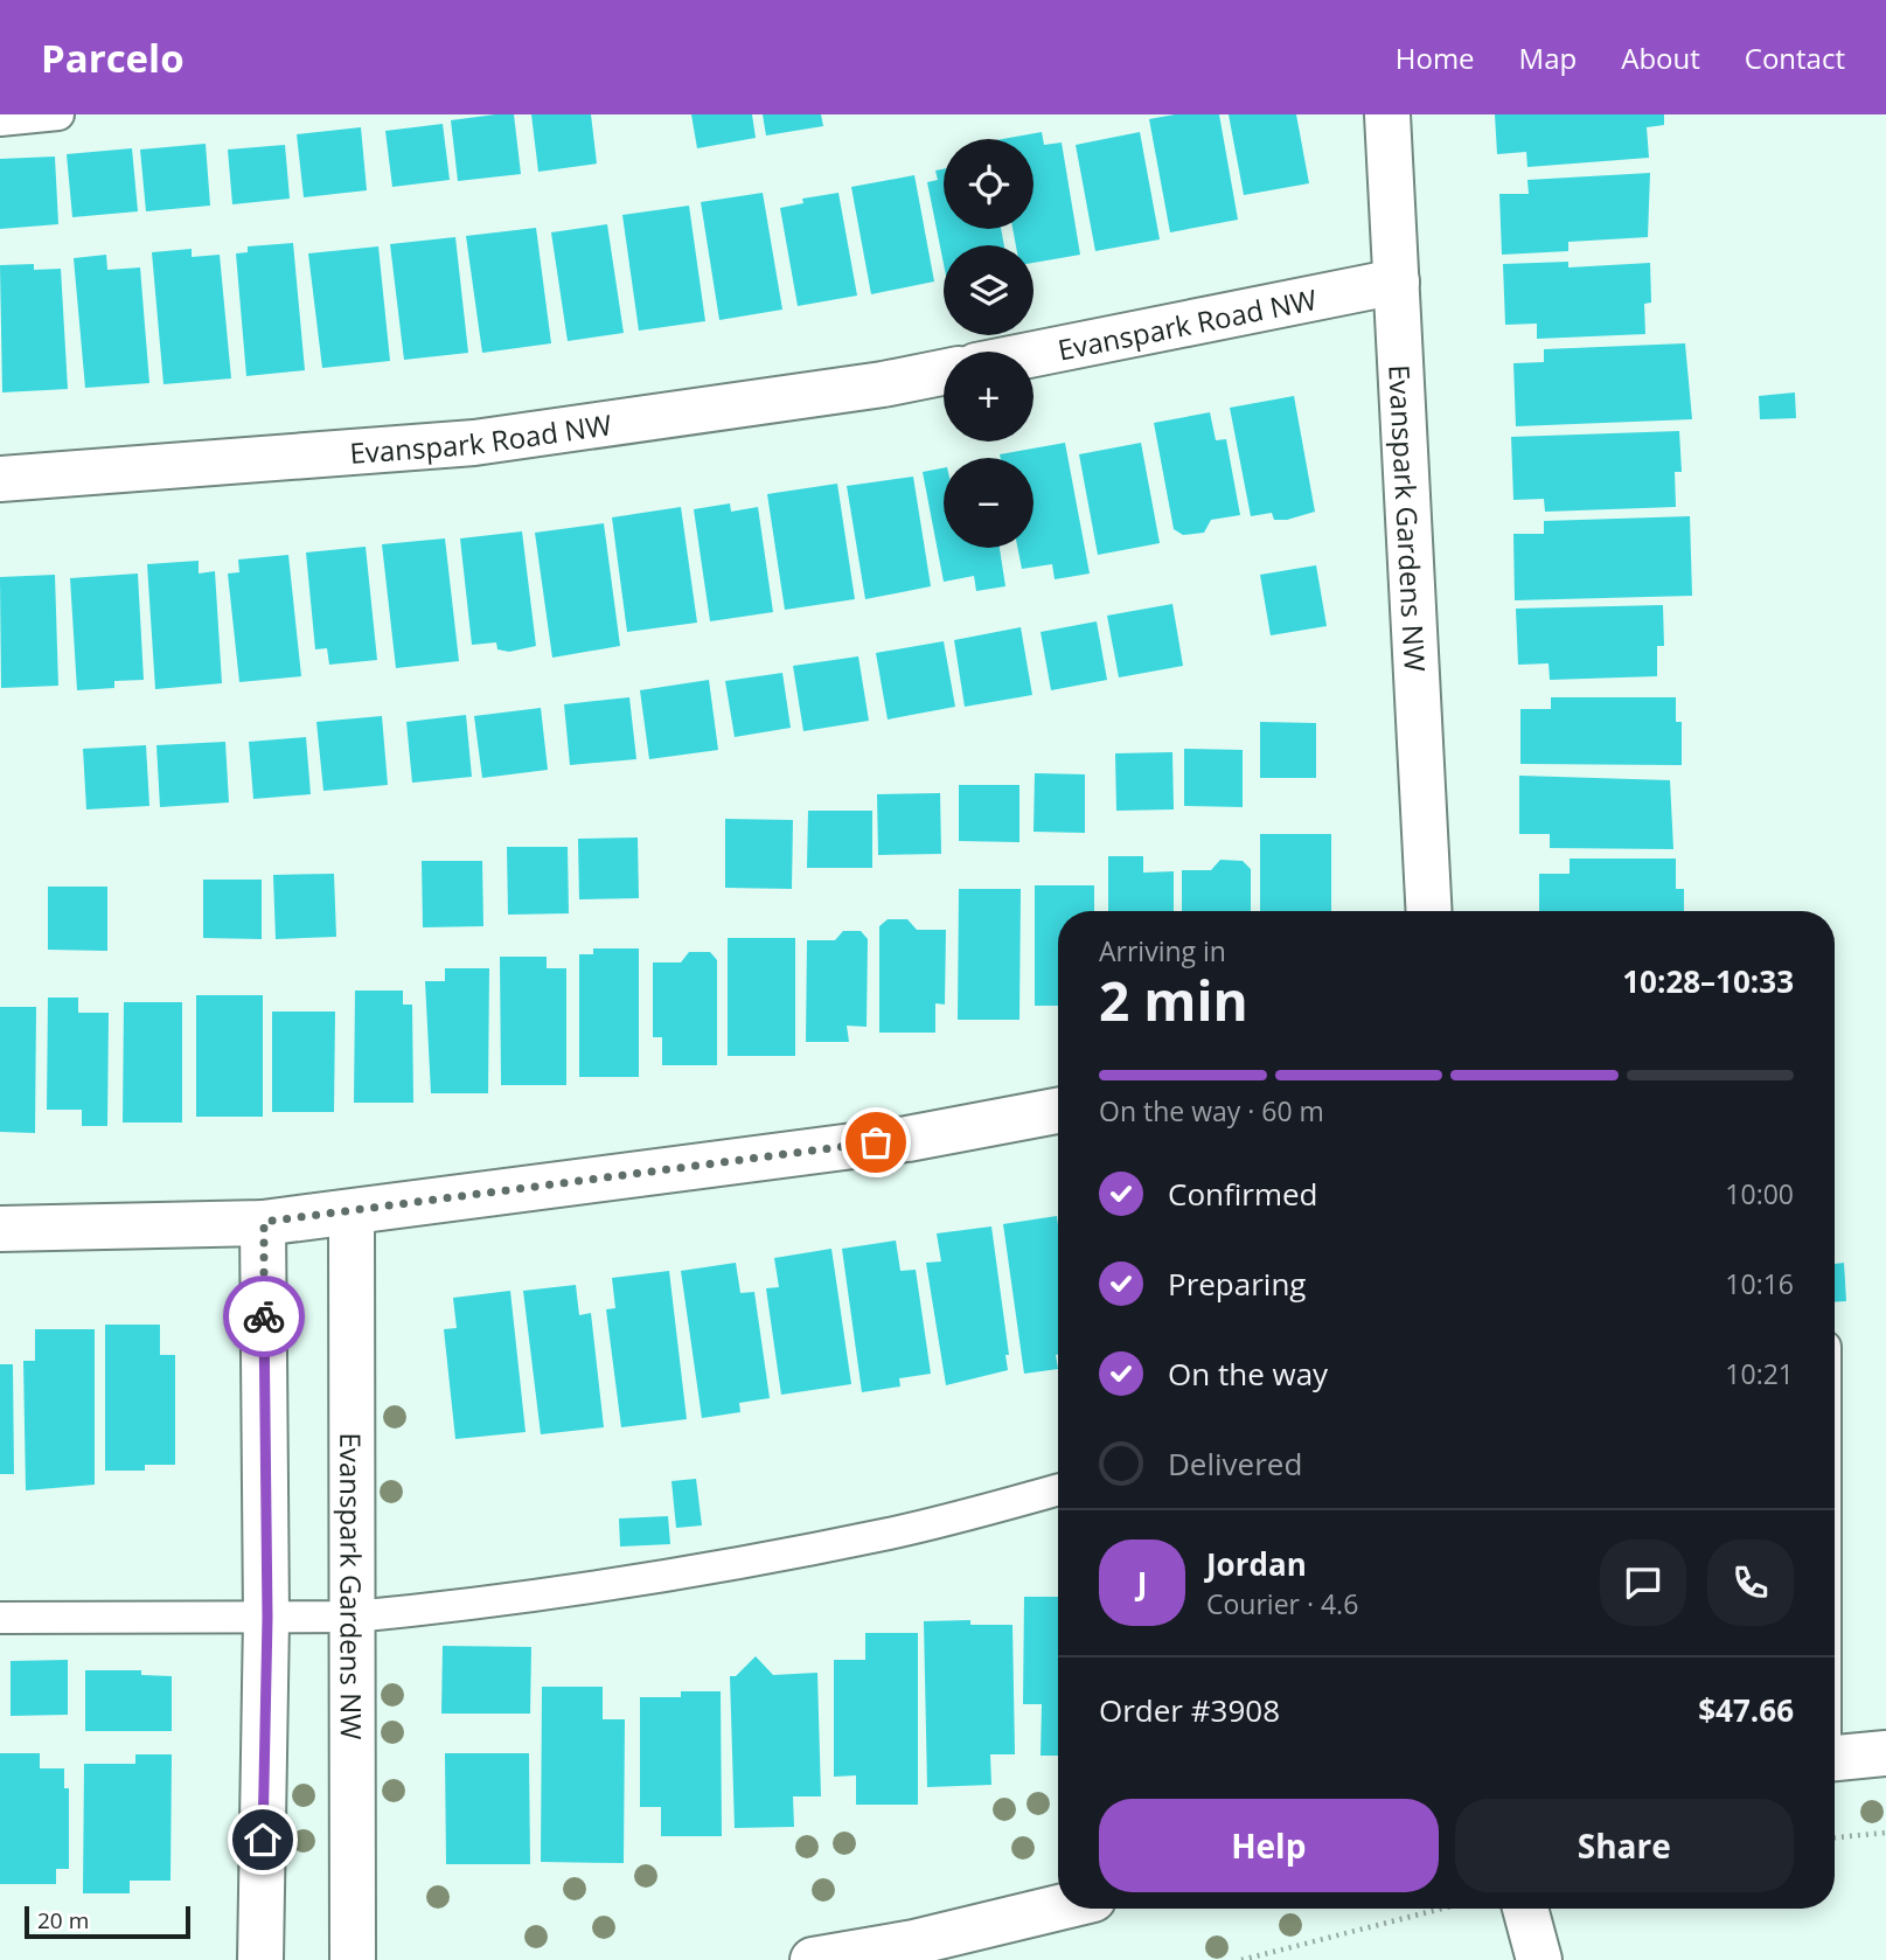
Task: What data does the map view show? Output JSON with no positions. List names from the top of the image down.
{
  "streets": {
    "street": ["Evanspark Road NW", "Evanspark Gardens NW"]
  },
  "crossings": [
    ["Evanspark Road NW", "Evanspark Gardens NW"]
  ],
  "scale_bar": "20 m",
  "page": {
    "header": "Parcelo",
    "nav": [
      "Home",
      "Map",
      "About",
      "Contact"
    ],
    "map_buttons": ["+", "−"],
    "heading": ["2 min", "Arriving in", "10:28–10:33"],
    "panel": [
      "Jordan",
      "Courier · 4.6",
      "Order #3908",
      "$47.66"
    ],
    "bar": "On the way · 60 m",
    "list": [
      ["Confirmed", "10:00"],
      ["Preparing", "10:16"],
      ["On the way", "10:21"],
      "Delivered"
    ],
    "round": "J",
    "buttons": ["Help", "Share"],
    "scale": "20 m"
  }
}
